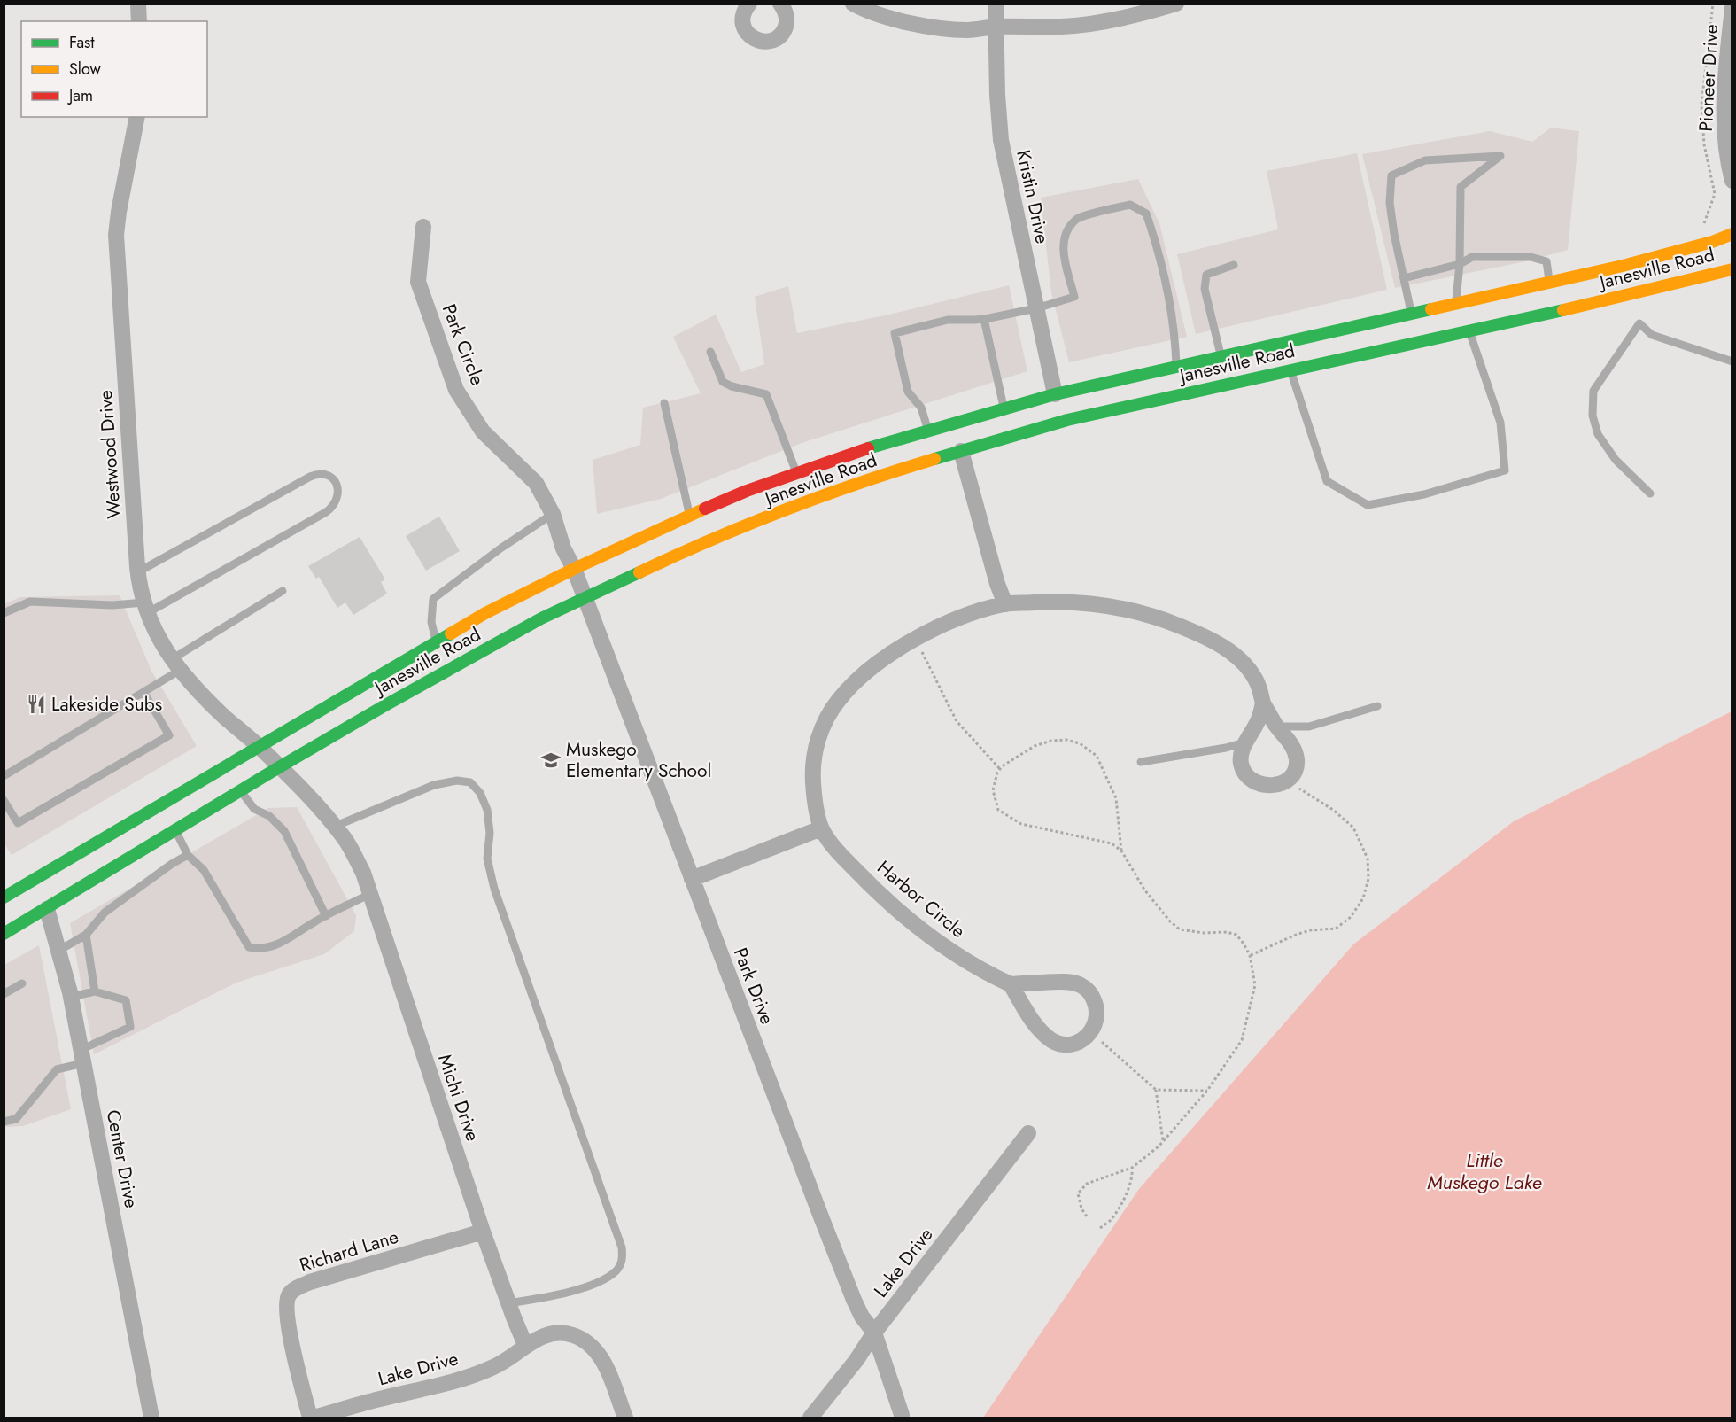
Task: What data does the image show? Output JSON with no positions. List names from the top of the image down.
{
  "streets": {
    "main road": ["Janesville Road"],
    "street": [
      "Pioneer Drive",
      "Kristin Drive",
      "Park Circle",
      "Westwood Drive",
      "Harbor Circle",
      "Park Drive",
      "Michi Drive",
      "Center Drive",
      "Richard Lane",
      "Lake Drive"
    ]
  },
  "crossings": [
    ["Kristin Drive", "Janesville Road"],
    ["Janesville Road", "Park Circle"],
    ["Janesville Road", "Westwood Drive"],
    ["Janesville Road", "Park Drive"],
    ["Janesville Road", "Michi Drive"],
    ["Janesville Road", "Center Drive"],
    ["Park Circle", "Park Drive"],
    ["Westwood Drive", "Michi Drive"],
    ["Park Drive", "Lake Drive"],
    ["Michi Drive", "Richard Lane"],
    ["Michi Drive", "Lake Drive"]
  ],
  "water": ["Little Muskego Lake"],
  "places": {
    "restaurant": ["Lakeside Subs"],
    "school or university": ["Muskego Elementary School"]
  },
  "legend": ["Fast", "Slow", "Jam"]
}
